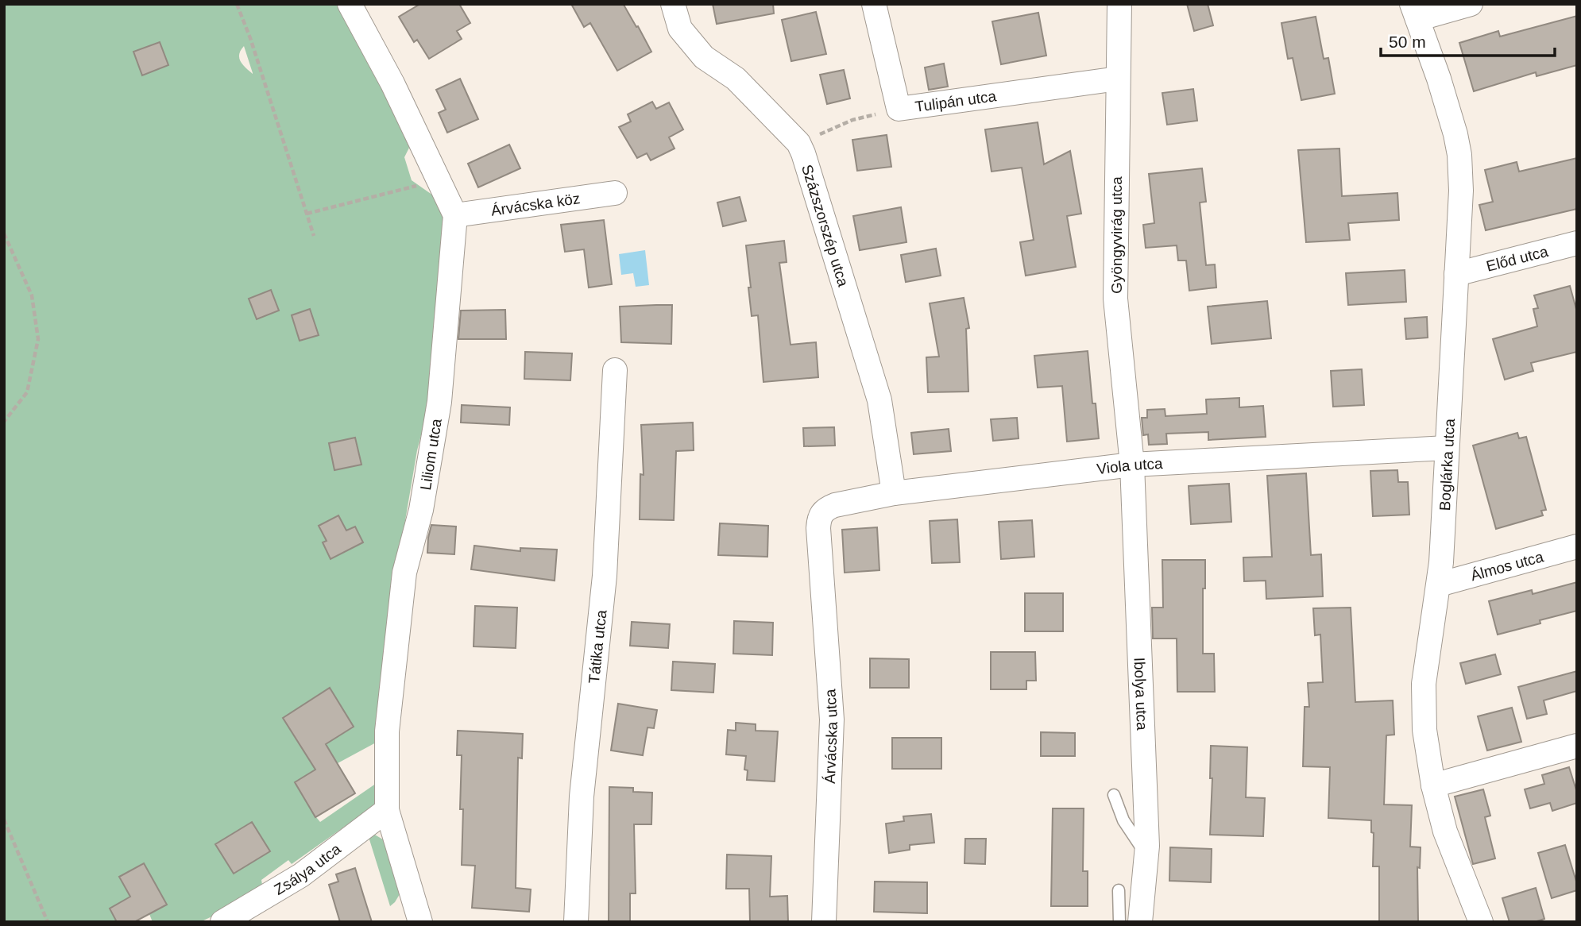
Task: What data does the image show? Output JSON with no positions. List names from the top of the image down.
{
  "streets": {
    "street": [
      "Tulipán utca",
      "Árvácska köz",
      "Százszorszép utca",
      "Gyöngyvirág utca",
      "Előd utca",
      "Liliom utca",
      "Boglárka utca",
      "Viola utca",
      "Álmos utca",
      "Tátika utca",
      "Ibolya utca",
      "Árvácska utca",
      "Zsálya utca"
    ]
  },
  "crossings": [
    ["Tulipán utca", "Százszorszép utca"],
    ["Tulipán utca", "Gyöngyvirág utca"],
    ["Árvácska köz", "Liliom utca"],
    ["Százszorszép utca", "Viola utca"],
    ["Gyöngyvirág utca", "Viola utca"],
    ["Gyöngyvirág utca", "Ibolya utca"],
    ["Előd utca", "Boglárka utca"],
    ["Liliom utca", "Zsálya utca"],
    ["Boglárka utca", "Viola utca"],
    ["Boglárka utca", "Álmos utca"],
    ["Viola utca", "Ibolya utca"],
    ["Viola utca", "Árvácska utca"]
  ],
  "scale_bar": "50 m"
}
